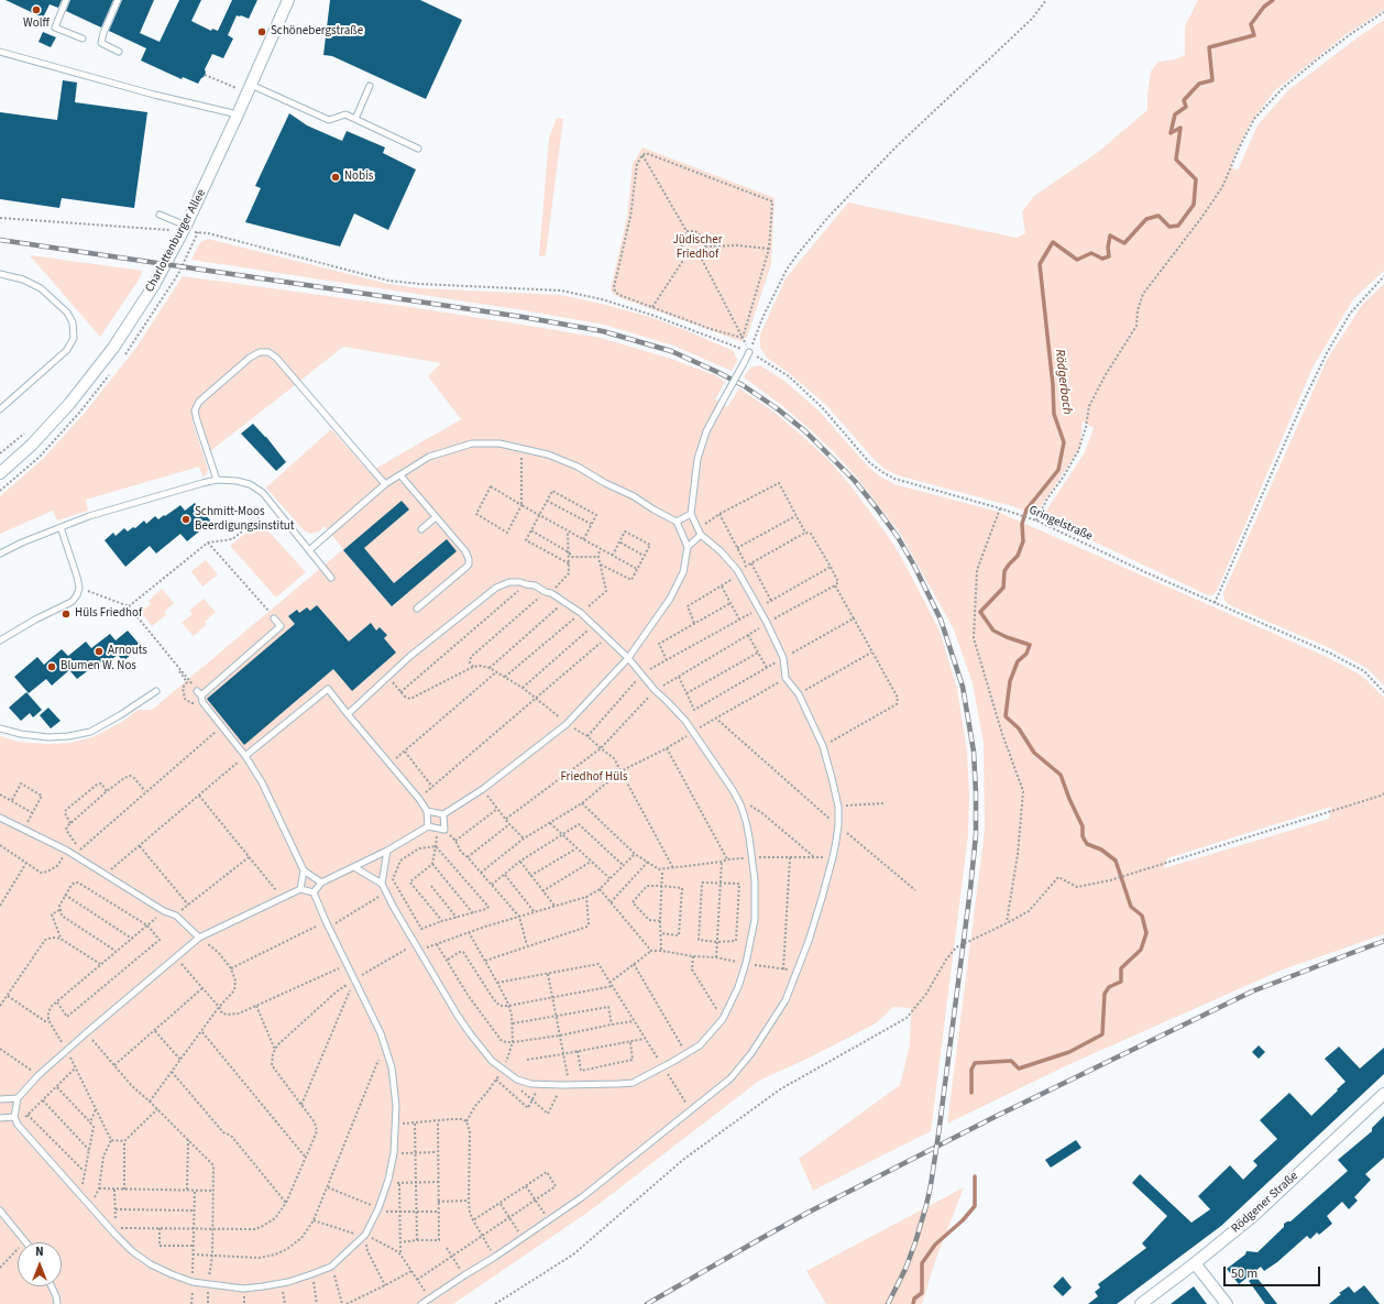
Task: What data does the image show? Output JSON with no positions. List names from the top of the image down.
{
  "streets": {
    "street": ["Charlottenburger Allee", "Rödgener Straße"],
    "path": ["Gringelstraße"]
  },
  "crossings": [
    ["Charlottenburger Allee", "Gringelstraße"]
  ],
  "water": ["Rödgerbach"],
  "parks": ["Jüdischer Friedhof", "Friedhof Hüls"],
  "places": [
    "Wolff",
    "Schönebergstraße",
    "Nobis",
    "Schmitt-Moos Beerdigungsinstitut",
    "Hüls Friedhof",
    "Arnouts",
    "Blumen W. Nos"
  ],
  "scale_bar": "50 m",
  "north": "top"
}
